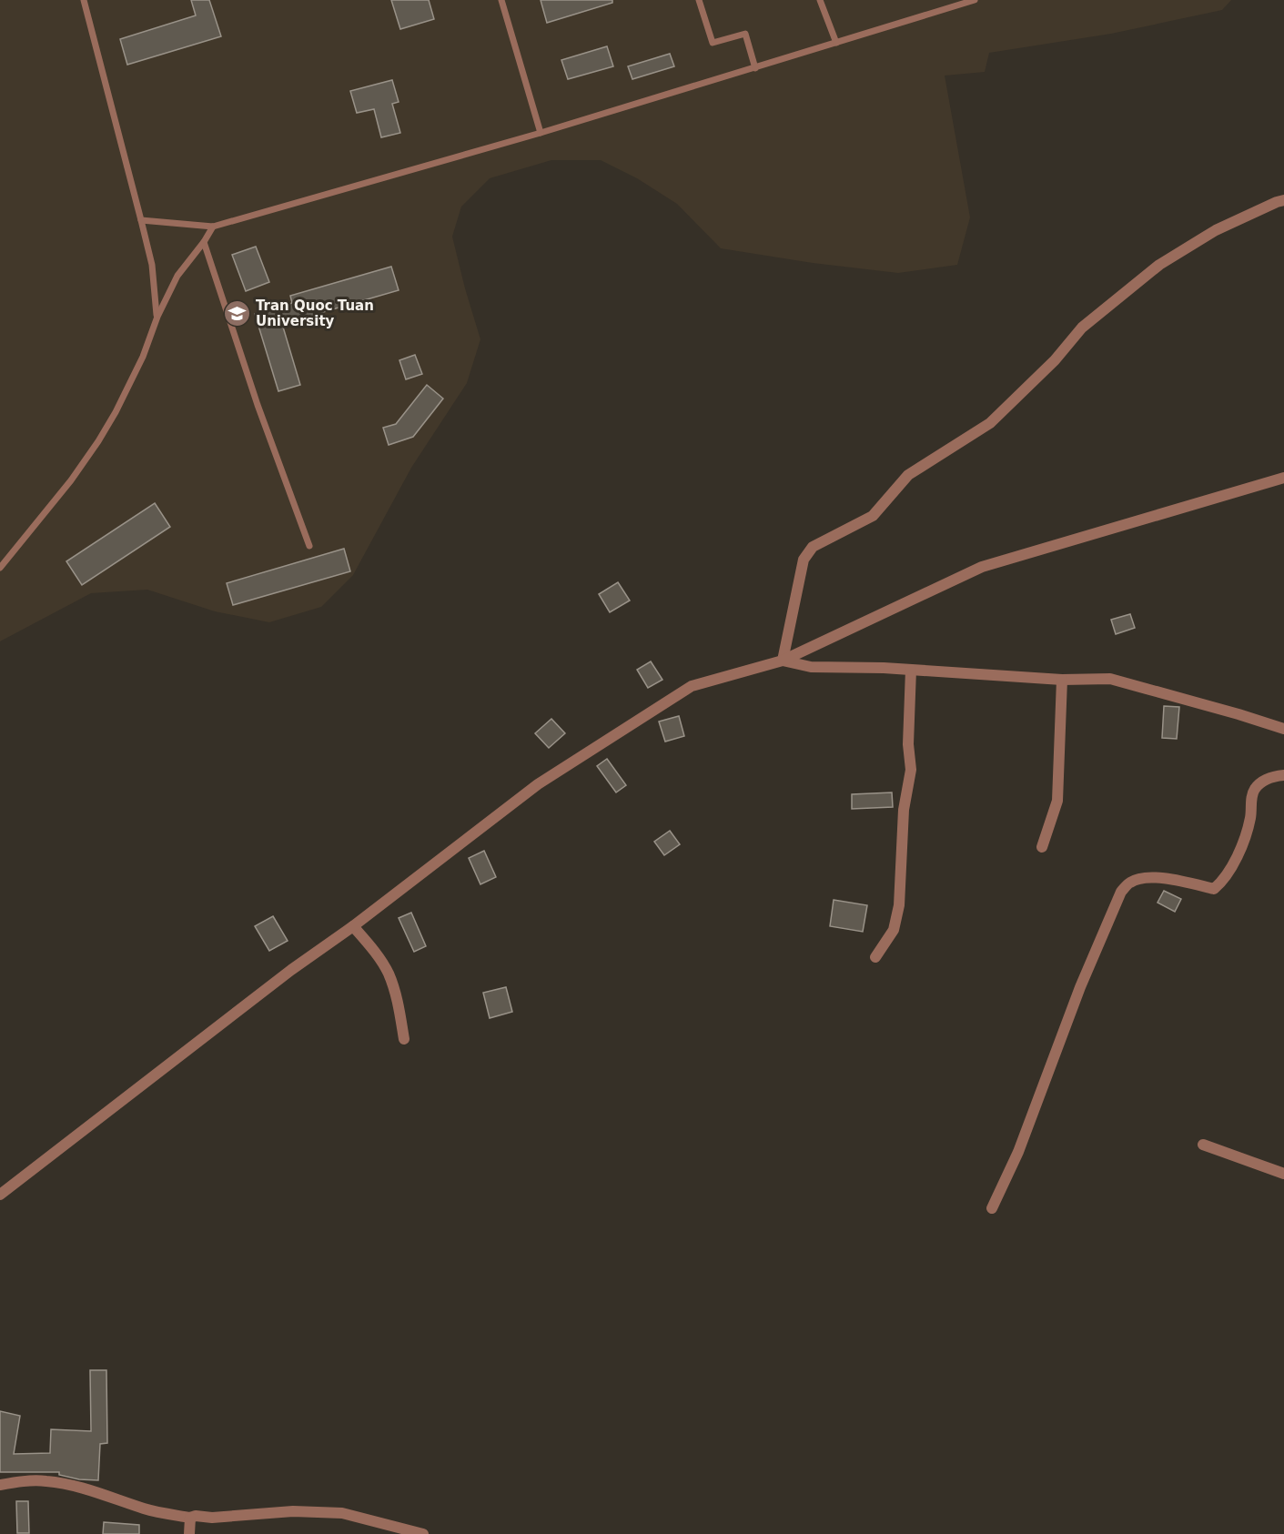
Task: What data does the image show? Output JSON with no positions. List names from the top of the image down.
{
  "places": {
    "school or university": ["Tran Quoc Tuan University"]
  }
}
